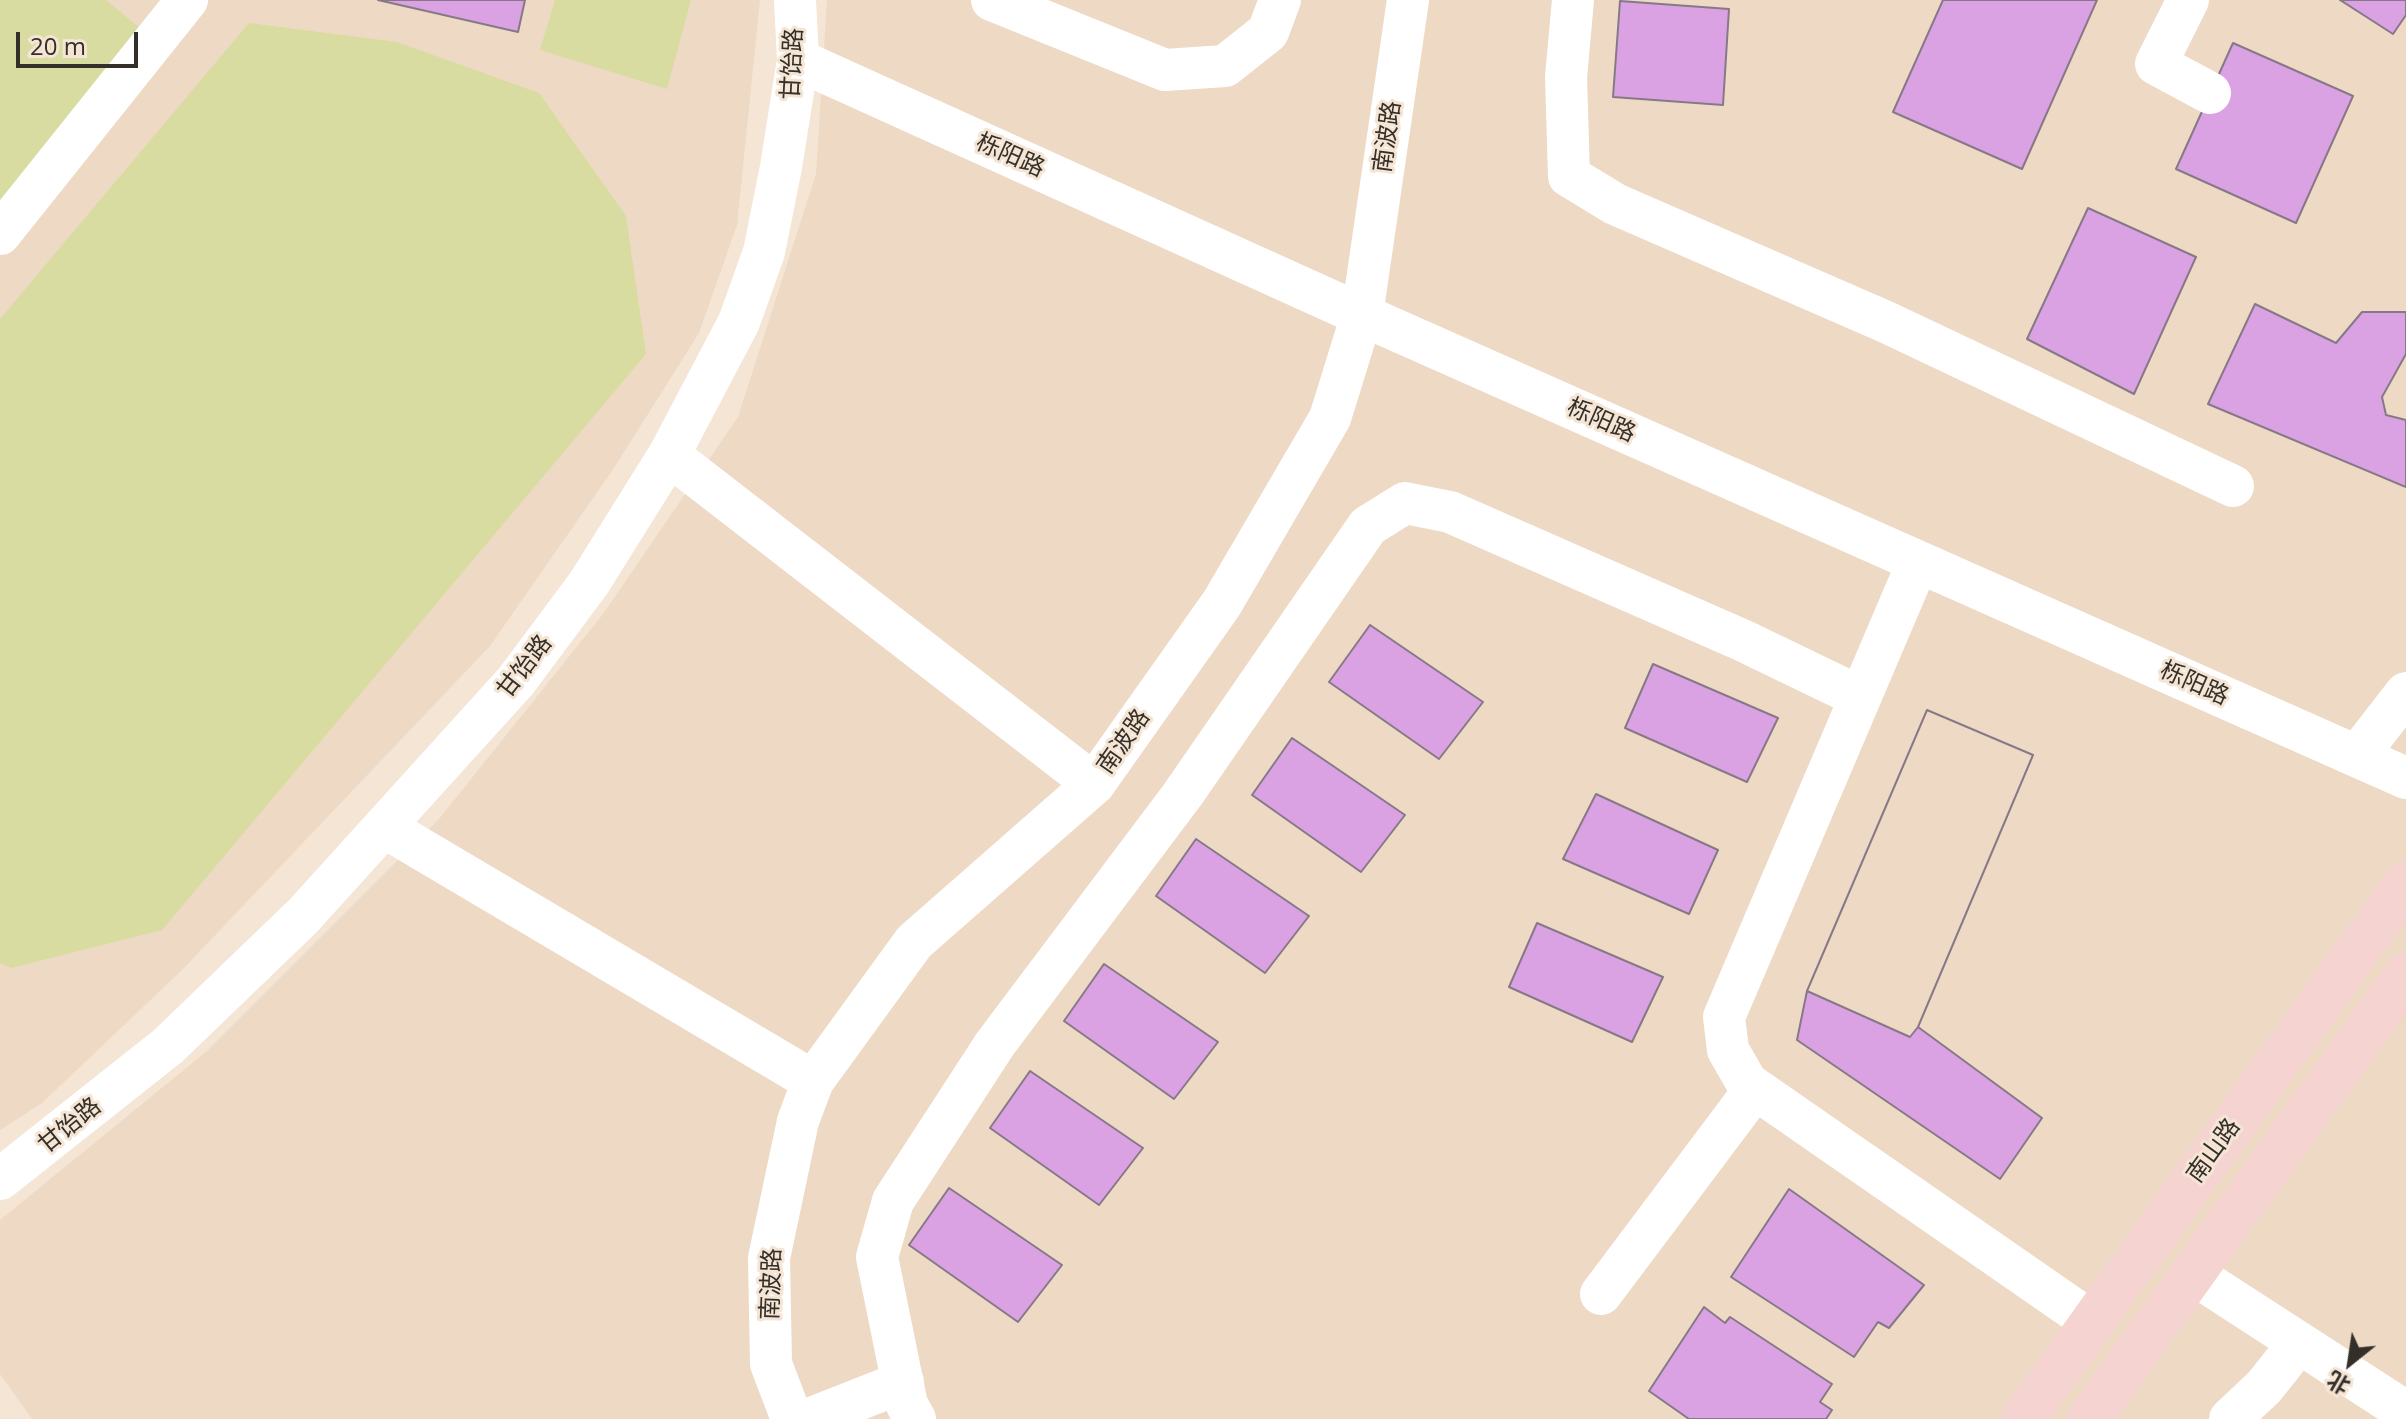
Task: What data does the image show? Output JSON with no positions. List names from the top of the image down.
{
  "streets": {
    "main road": ["南山路"],
    "street": ["甘饴路", "南波路", "栎阳路"]
  },
  "crossings": [
    ["甘饴路", "栎阳路"],
    ["南波路", "栎阳路"]
  ],
  "scale_bar": "20 m",
  "north": "bottom left"
}
